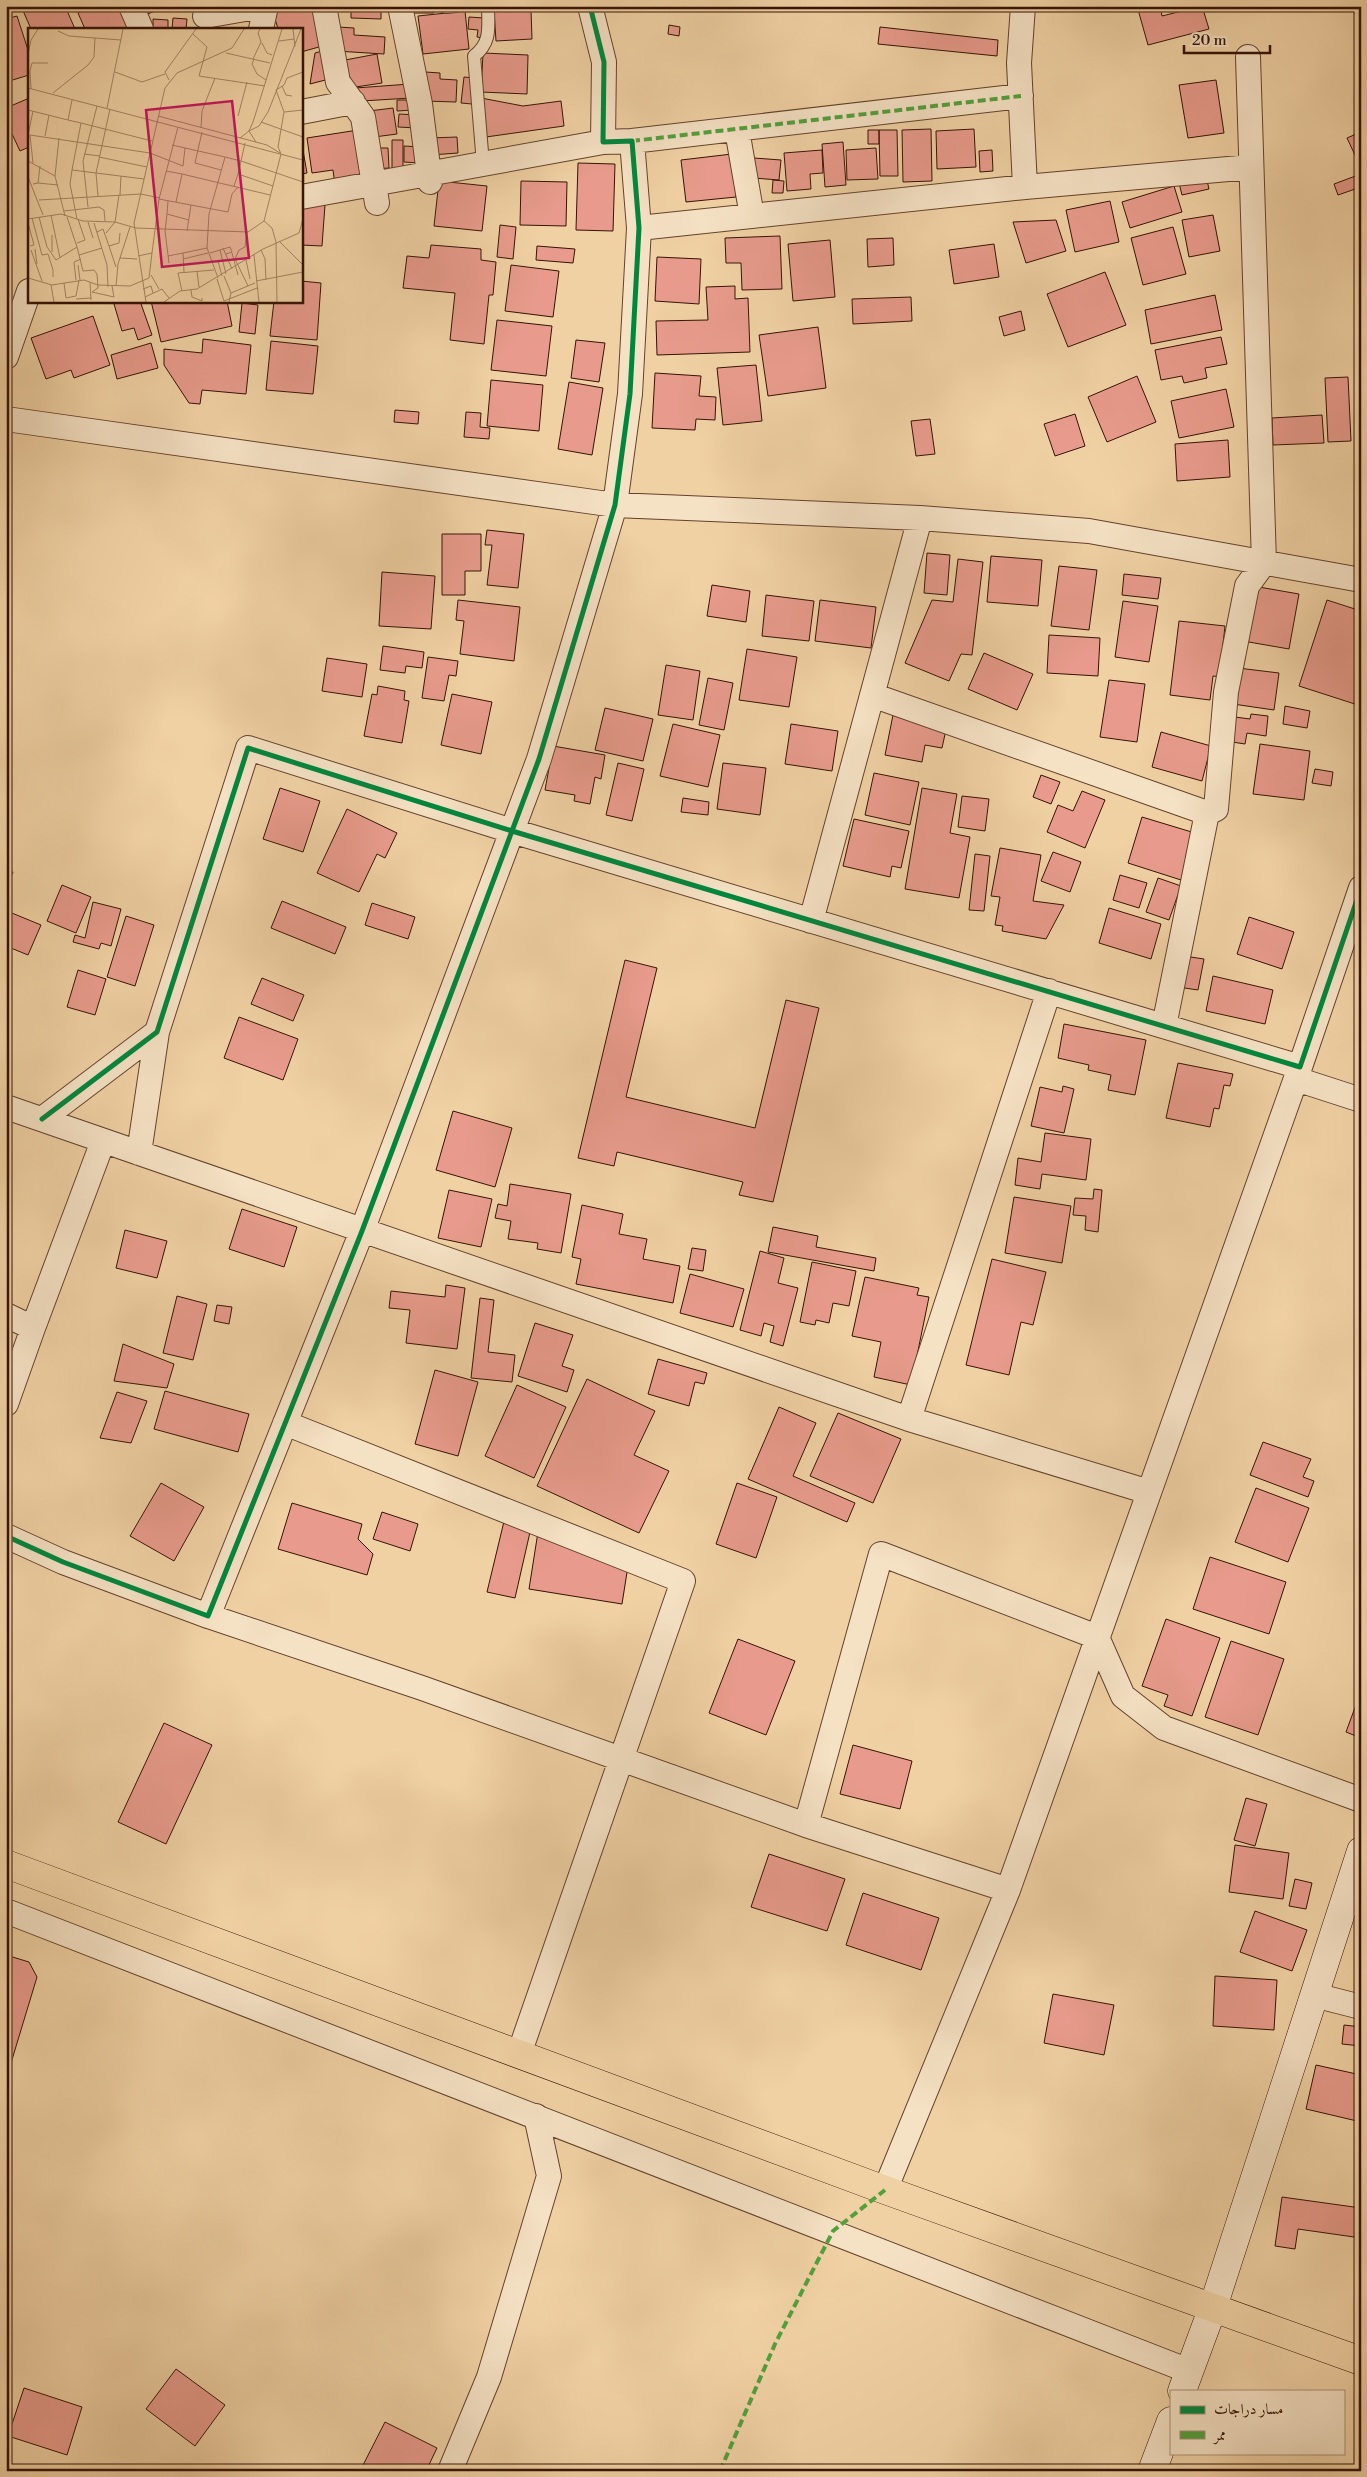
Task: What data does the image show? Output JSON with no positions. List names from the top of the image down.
{
  "legend": ["مسار دراجات", "ممر"],
  "scale_bar": "20 m"
}
